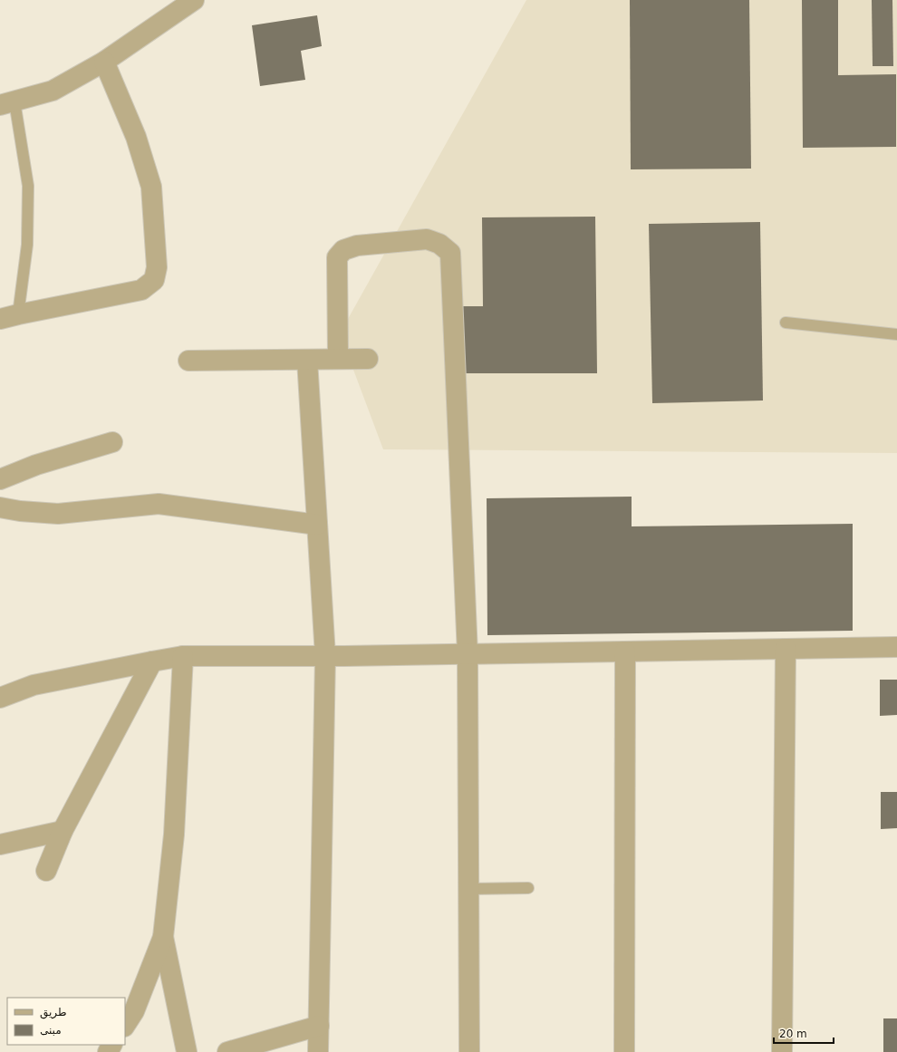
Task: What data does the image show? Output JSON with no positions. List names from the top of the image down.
{
  "legend": ["طريق", "مبنى"],
  "scale_bar": "20 m"
}
